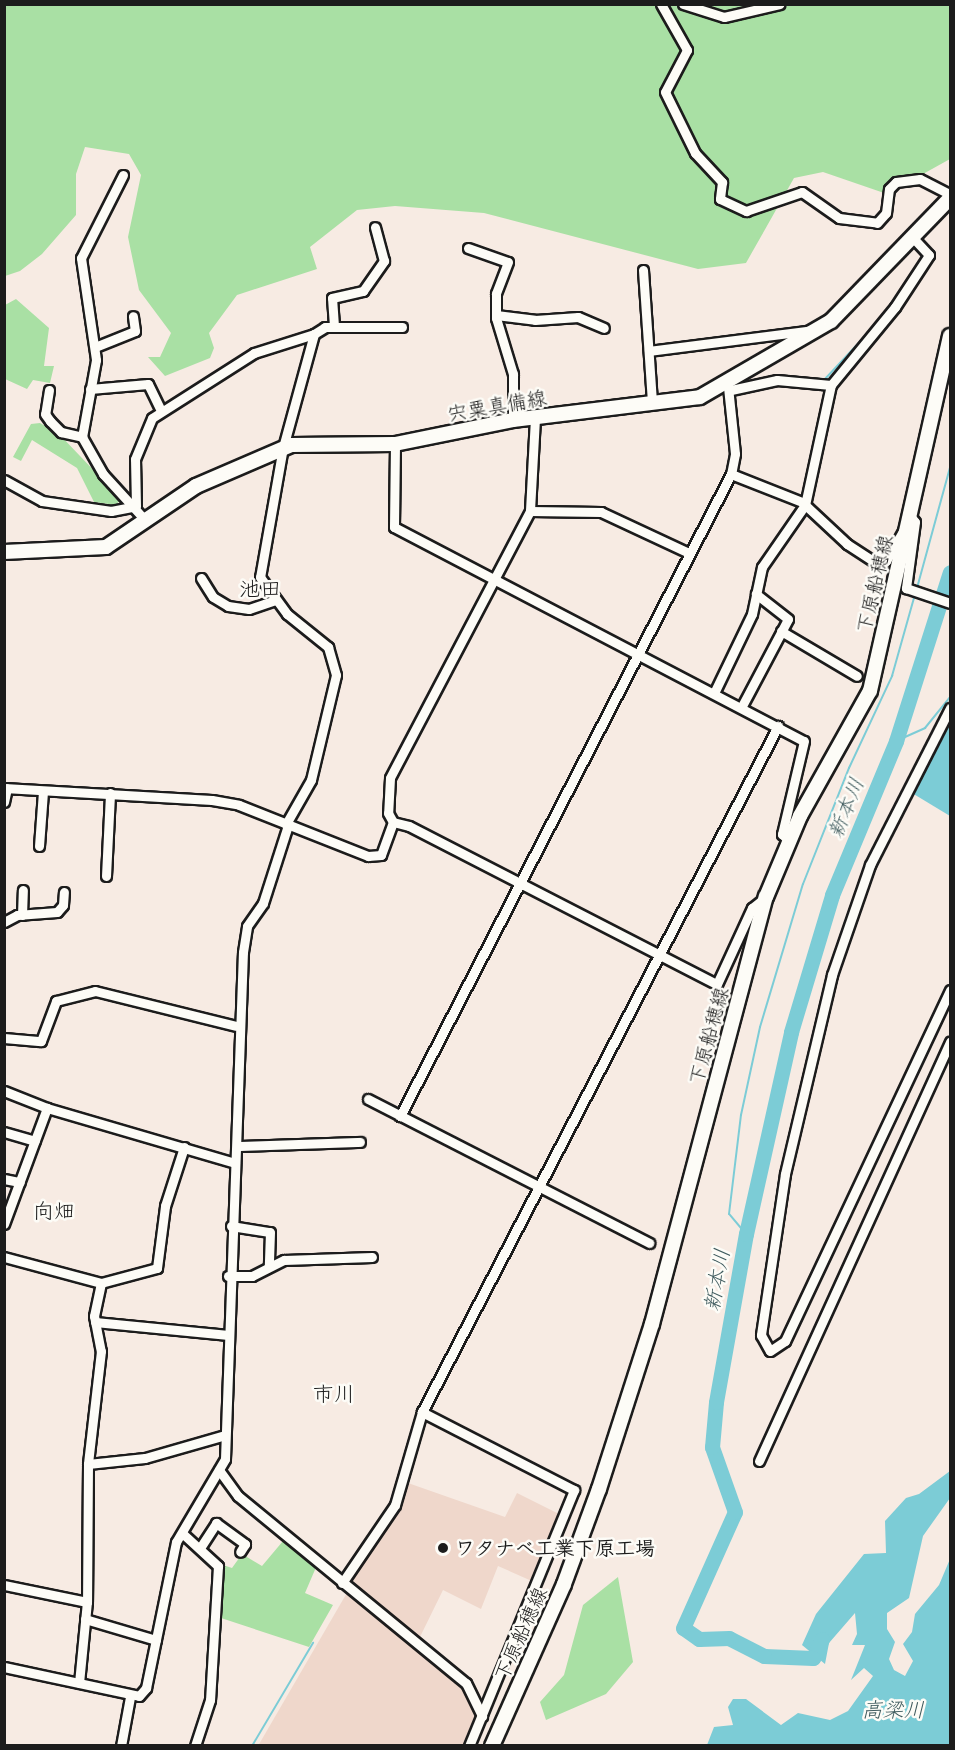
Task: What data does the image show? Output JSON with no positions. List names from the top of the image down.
{
  "streets": {
    "main road": ["宍粟真備線", "下原船穂線"]
  },
  "districts": ["池田", "向畑", "市川"],
  "water": ["新本川", "高梁川"],
  "places": ["ワタナベ工業下原工場"]
}
